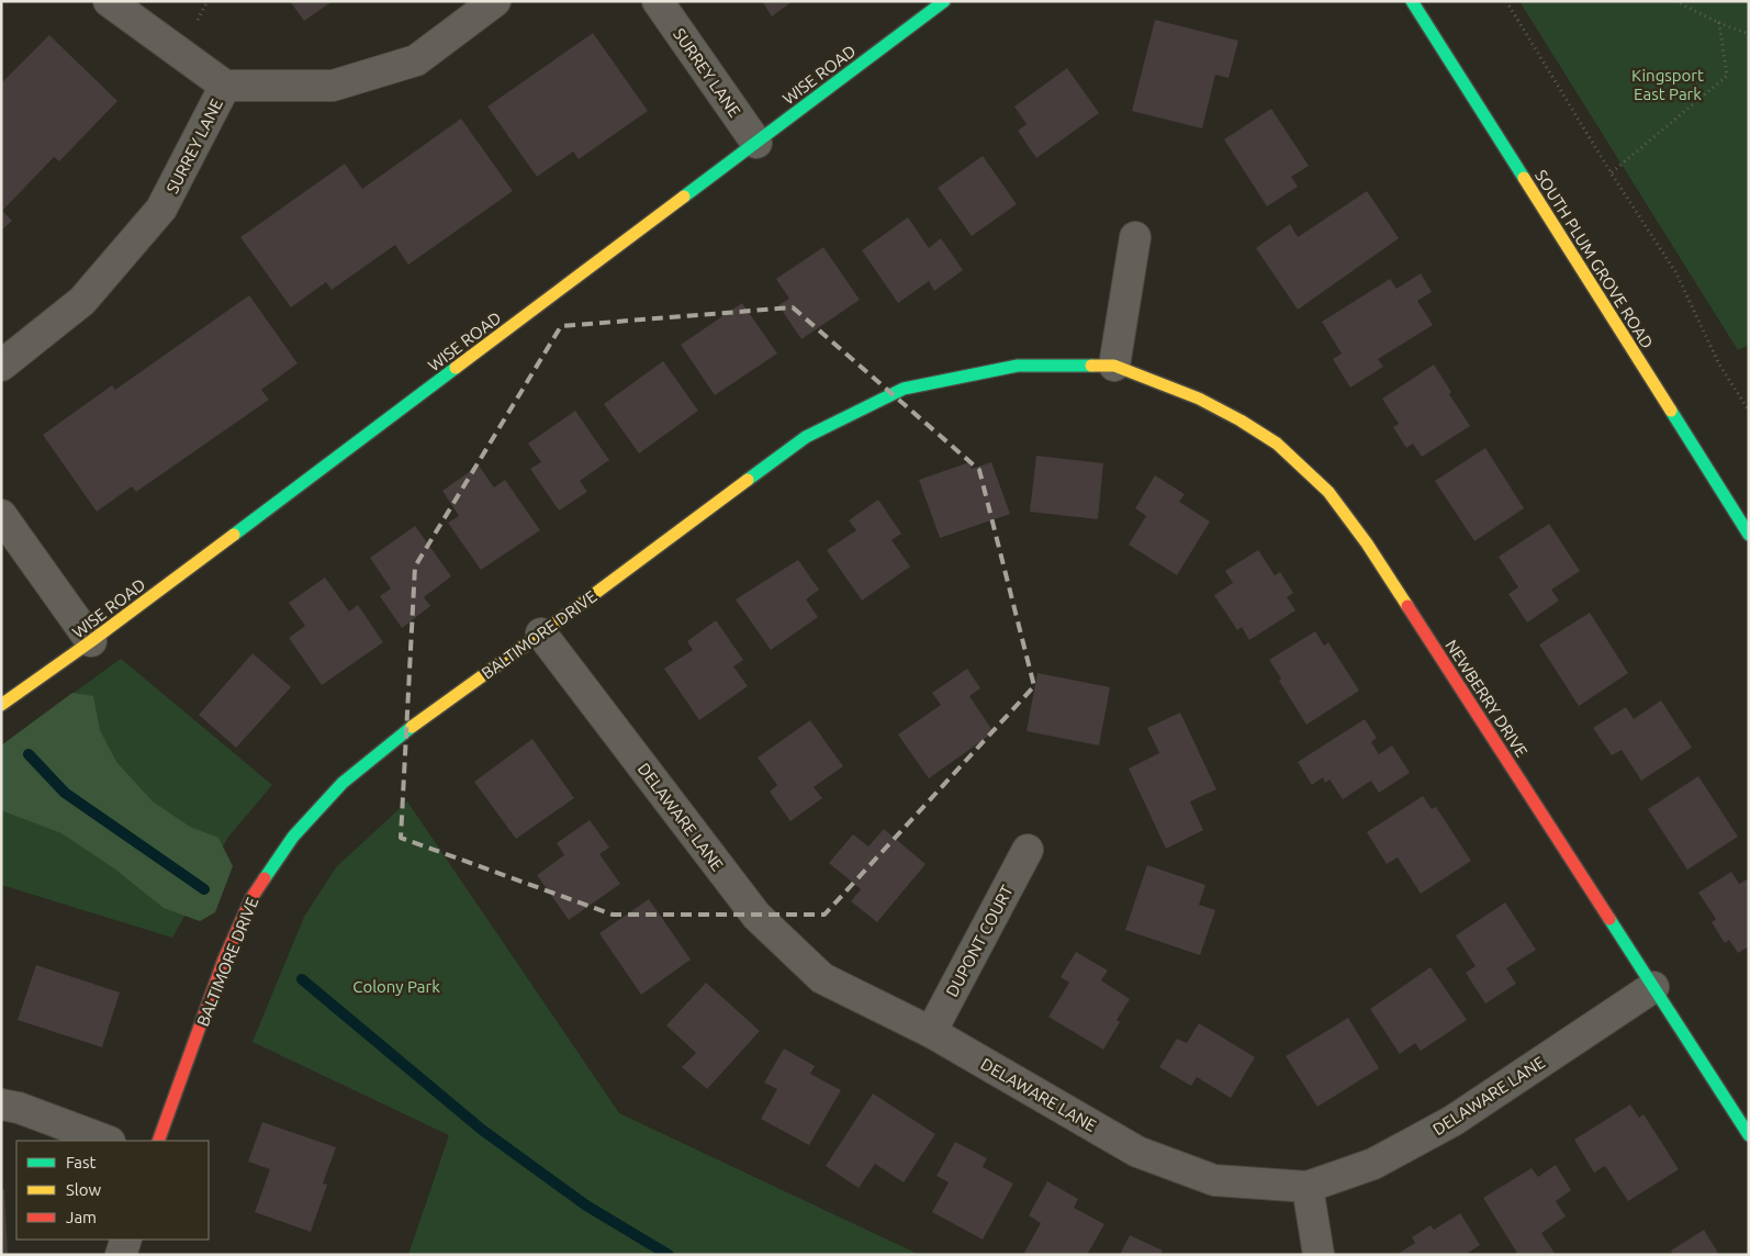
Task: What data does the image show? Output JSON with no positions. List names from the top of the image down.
{
  "streets": {
    "street": [
      "SURREY LANE",
      "WISE ROAD",
      "SOUTH PLUM GROVE ROAD",
      "BALTIMORE DRIVE",
      "NEWBERRY DRIVE",
      "DELAWARE LANE",
      "DUPONT COURT"
    ]
  },
  "crossings": [
    ["SURREY LANE", "WISE ROAD"],
    ["BALTIMORE DRIVE", "NEWBERRY DRIVE"],
    ["BALTIMORE DRIVE", "DELAWARE LANE"],
    ["NEWBERRY DRIVE", "DELAWARE LANE"],
    ["DELAWARE LANE", "DUPONT COURT"]
  ],
  "parks": ["Kingsport East Park", "Colony Park"],
  "legend": ["Fast", "Slow", "Jam"]
}
